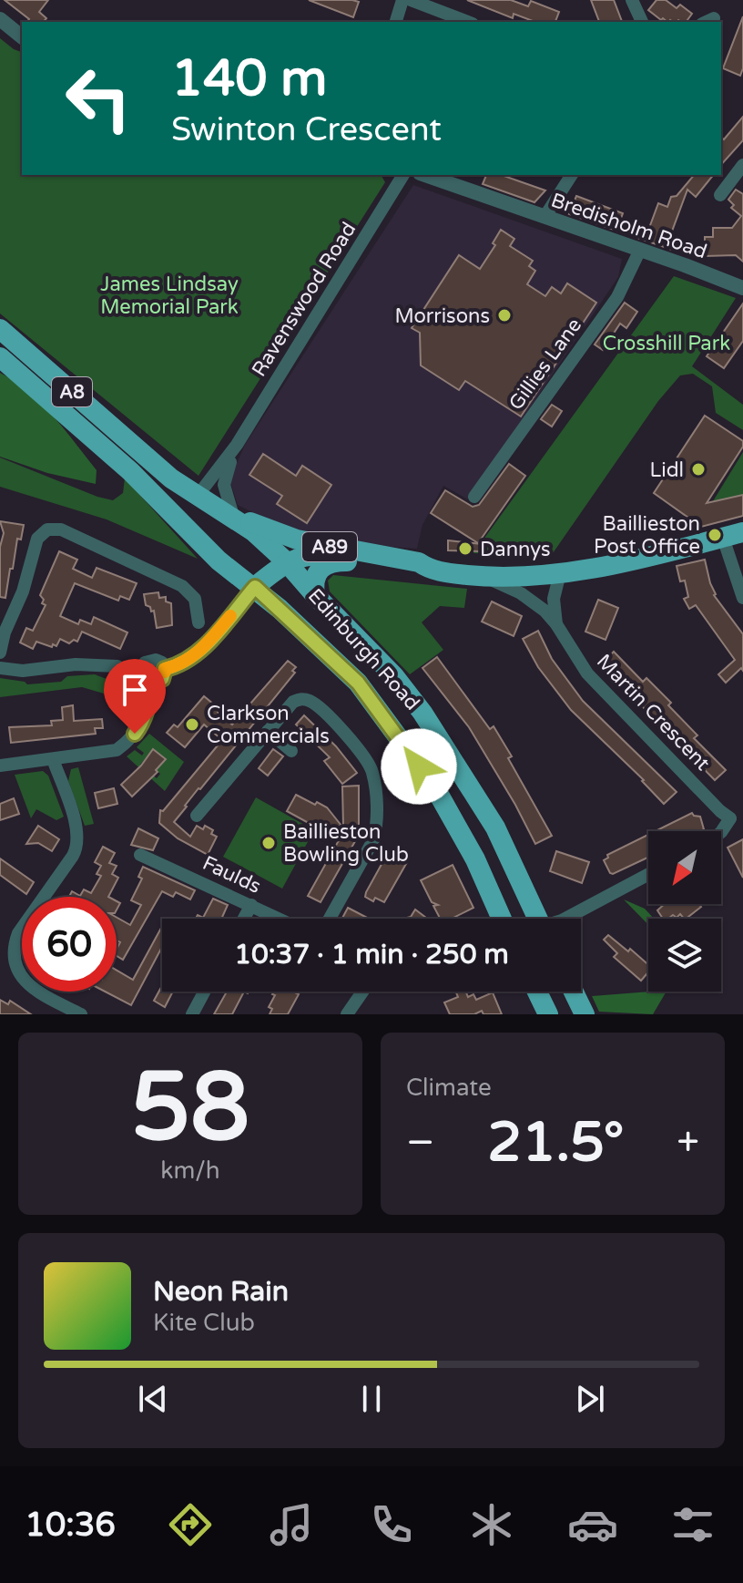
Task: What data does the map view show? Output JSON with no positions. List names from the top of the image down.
{
  "streets": {
    "main road": ["A8", "A89", "Edinburgh Road"],
    "street": [
      "Bredisholm Road",
      "Ravenswood Road",
      "Gillies Lane",
      "Martin Crescent",
      "Faulds"
    ]
  },
  "crossings": [
    ["Bredisholm Road", "Gillies Lane"],
    ["Ravenswood Road", "A8"],
    ["Ravenswood Road", "A89"],
    ["A8", "A89"],
    ["A8", "Edinburgh Road"],
    ["A89", "Edinburgh Road"],
    ["A89", "Martin Crescent"]
  ],
  "parks": ["James Lindsay Memorial Park", "Crosshill Park"],
  "places": [
    "Morrisons",
    "Lidl",
    "Baillieston Post Office",
    "Dannys",
    "Clarkson Commercials",
    "Baillieston Bowling Club"
  ],
  "north": "bottom left",
  "page": {
    "turn": ["140 m", "Swinton Crescent"],
    "limit": "60",
    "trip": "10:37 · 1 min · 250 m",
    "tile": [
      ["58", "km/h"],
      "Climate"
    ],
    "heat": ["−", "21.5°", "+"],
    "song": ["Neon Rain", "Kite Club"],
    "tabs": "10:36"
  }
}
